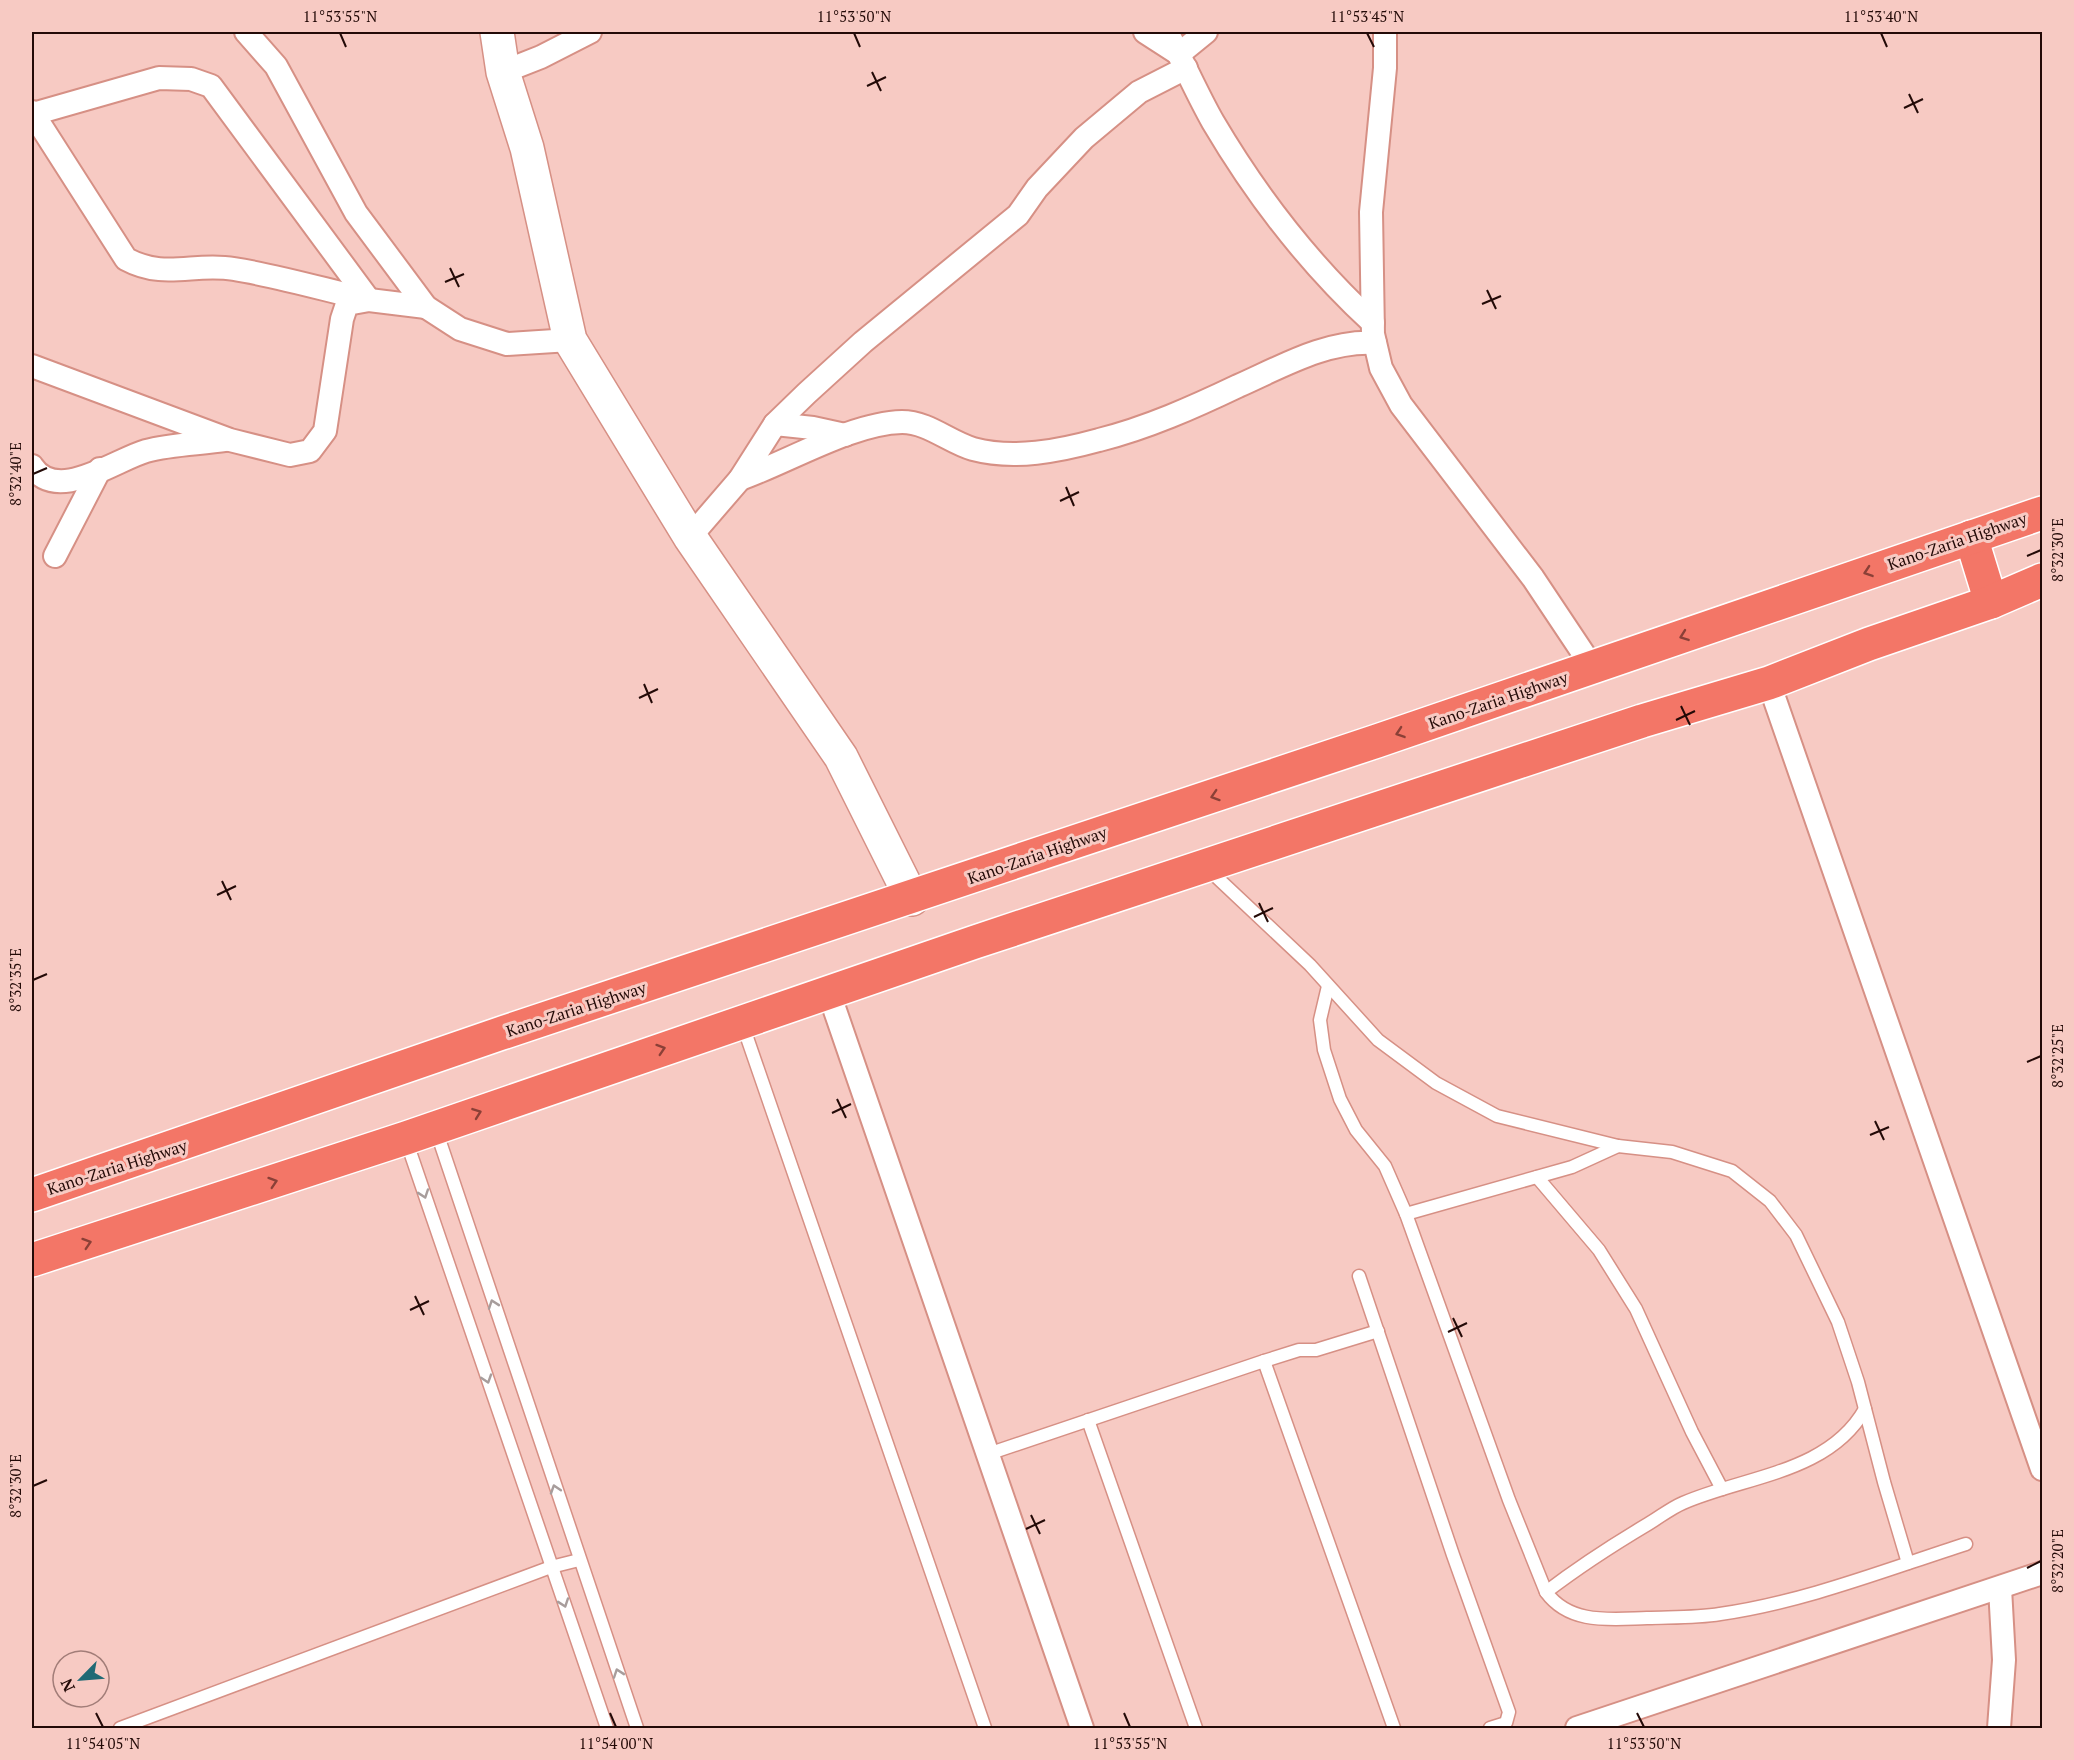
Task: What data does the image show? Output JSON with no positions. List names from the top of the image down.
{
  "streets": {
    "highway": ["Kano-Zaria Highway"]
  },
  "north": "bottom left",
  "coordinates": [
    "11°53'55\"N",
    "11°53'50\"N",
    "11°53'45\"N",
    "11°53'40\"N",
    "8°32'40\"E",
    "8°32'30\"E",
    "8°32'35\"E",
    "8°32'25\"E",
    "8°32'20\"E",
    "11°54'05\"N",
    "11°54'00\"N"
  ]
}
